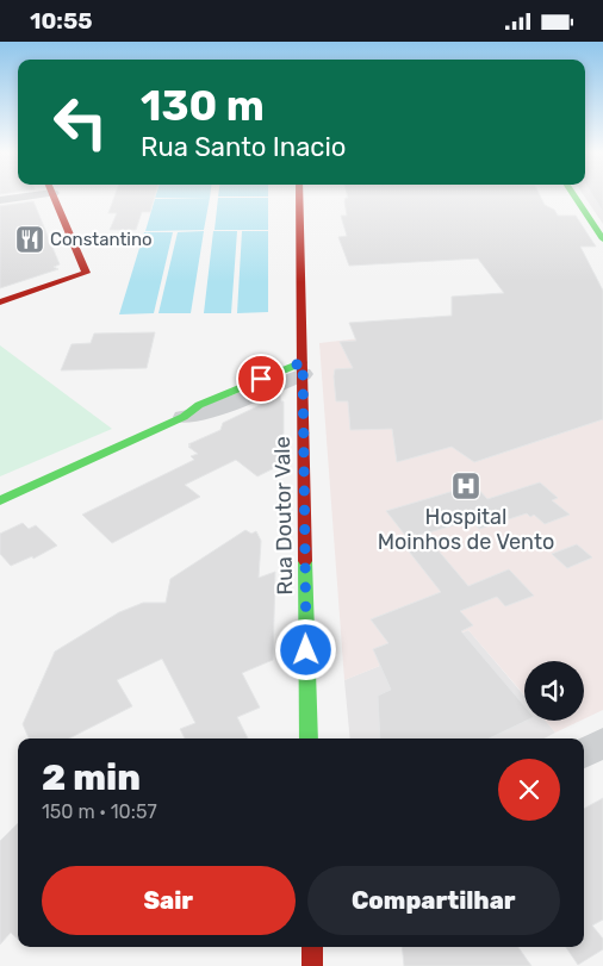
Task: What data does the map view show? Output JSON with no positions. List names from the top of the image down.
{
  "streets": {
    "street": ["Rua Doutor Vale"]
  },
  "places": {
    "restaurant": ["Constantino"],
    "hospital": ["Hospital Moinhos de Vento"]
  },
  "page": {
    "status": "10:55",
    "turn": ["130 m", "Rua Santo Inacio"],
    "heading": ["2 min", "150 m · 10:57"],
    "buttons": ["Sair", "Compartilhar"]
  }
}
